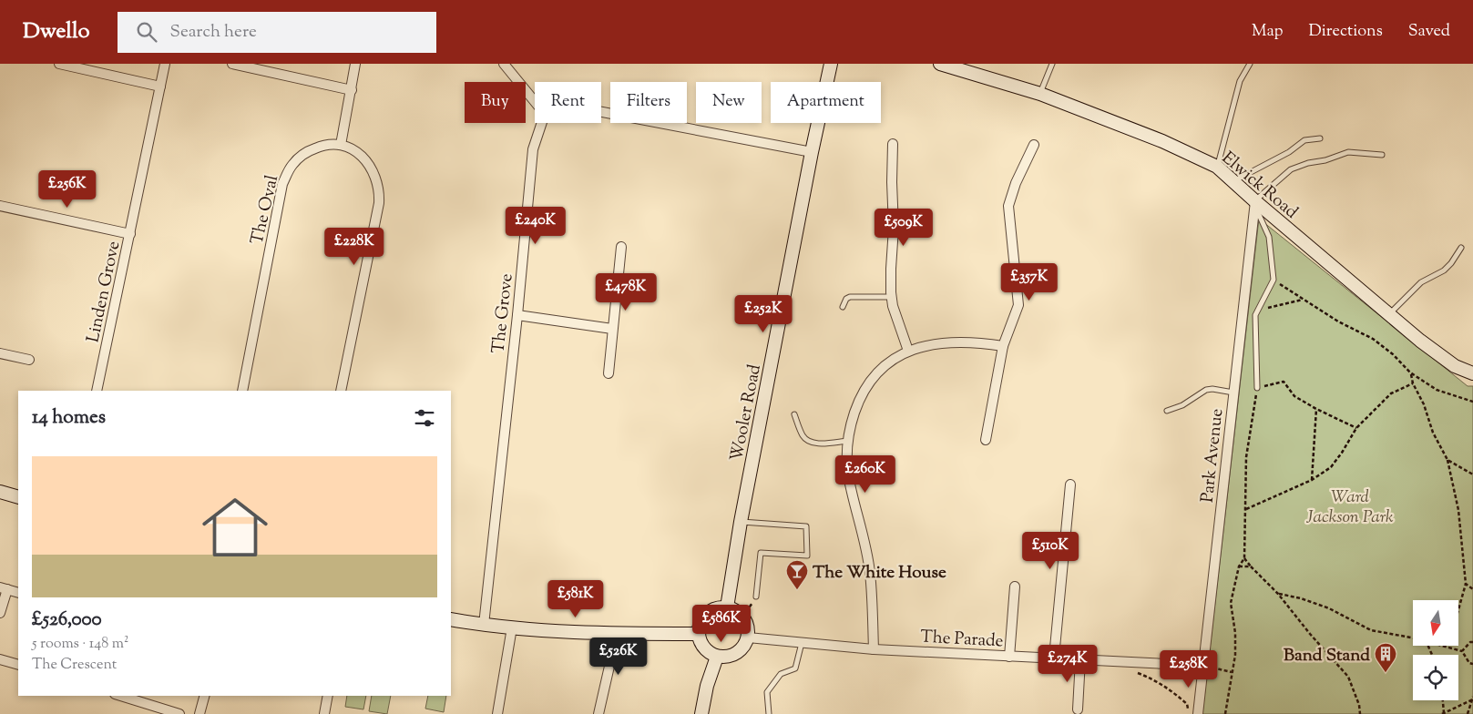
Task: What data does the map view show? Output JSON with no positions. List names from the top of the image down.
{
  "streets": {
    "street": [
      "Elwick Road",
      "The Oval",
      "Linden Grove",
      "The Grove",
      "Wooler Road",
      "Park Avenue",
      "The Parade"
    ]
  },
  "crossings": [
    ["Elwick Road", "Park Avenue"],
    ["Wooler Road", "The Parade"],
    ["Park Avenue", "The Parade"]
  ],
  "parks": ["Ward Jackson Park"],
  "places": {
    "bar": ["The White House"],
    "building": ["Band Stand"]
  },
  "north": "bottom",
  "page": {
    "header": "Dwello",
    "search": "Search here",
    "nav": ["Map", "Directions", "Saved"],
    "chip": [
      "Buy",
      "Rent",
      "Filters",
      "New",
      "Apartment"
    ],
    "price": [
      "£256K",
      "£240K",
      "£509K",
      "£228K",
      "£357K",
      "£478K",
      "£252K",
      "£260K",
      "£510K",
      "£581K",
      "£586K",
      "£526K",
      "£274K",
      "£258K"
    ],
    "heading": "14 homes",
    "list": [
      {
        "name": "£526,000",
        "note": "5 rooms · 148 m² · The Crescent"
      }
    ]
  }
}
